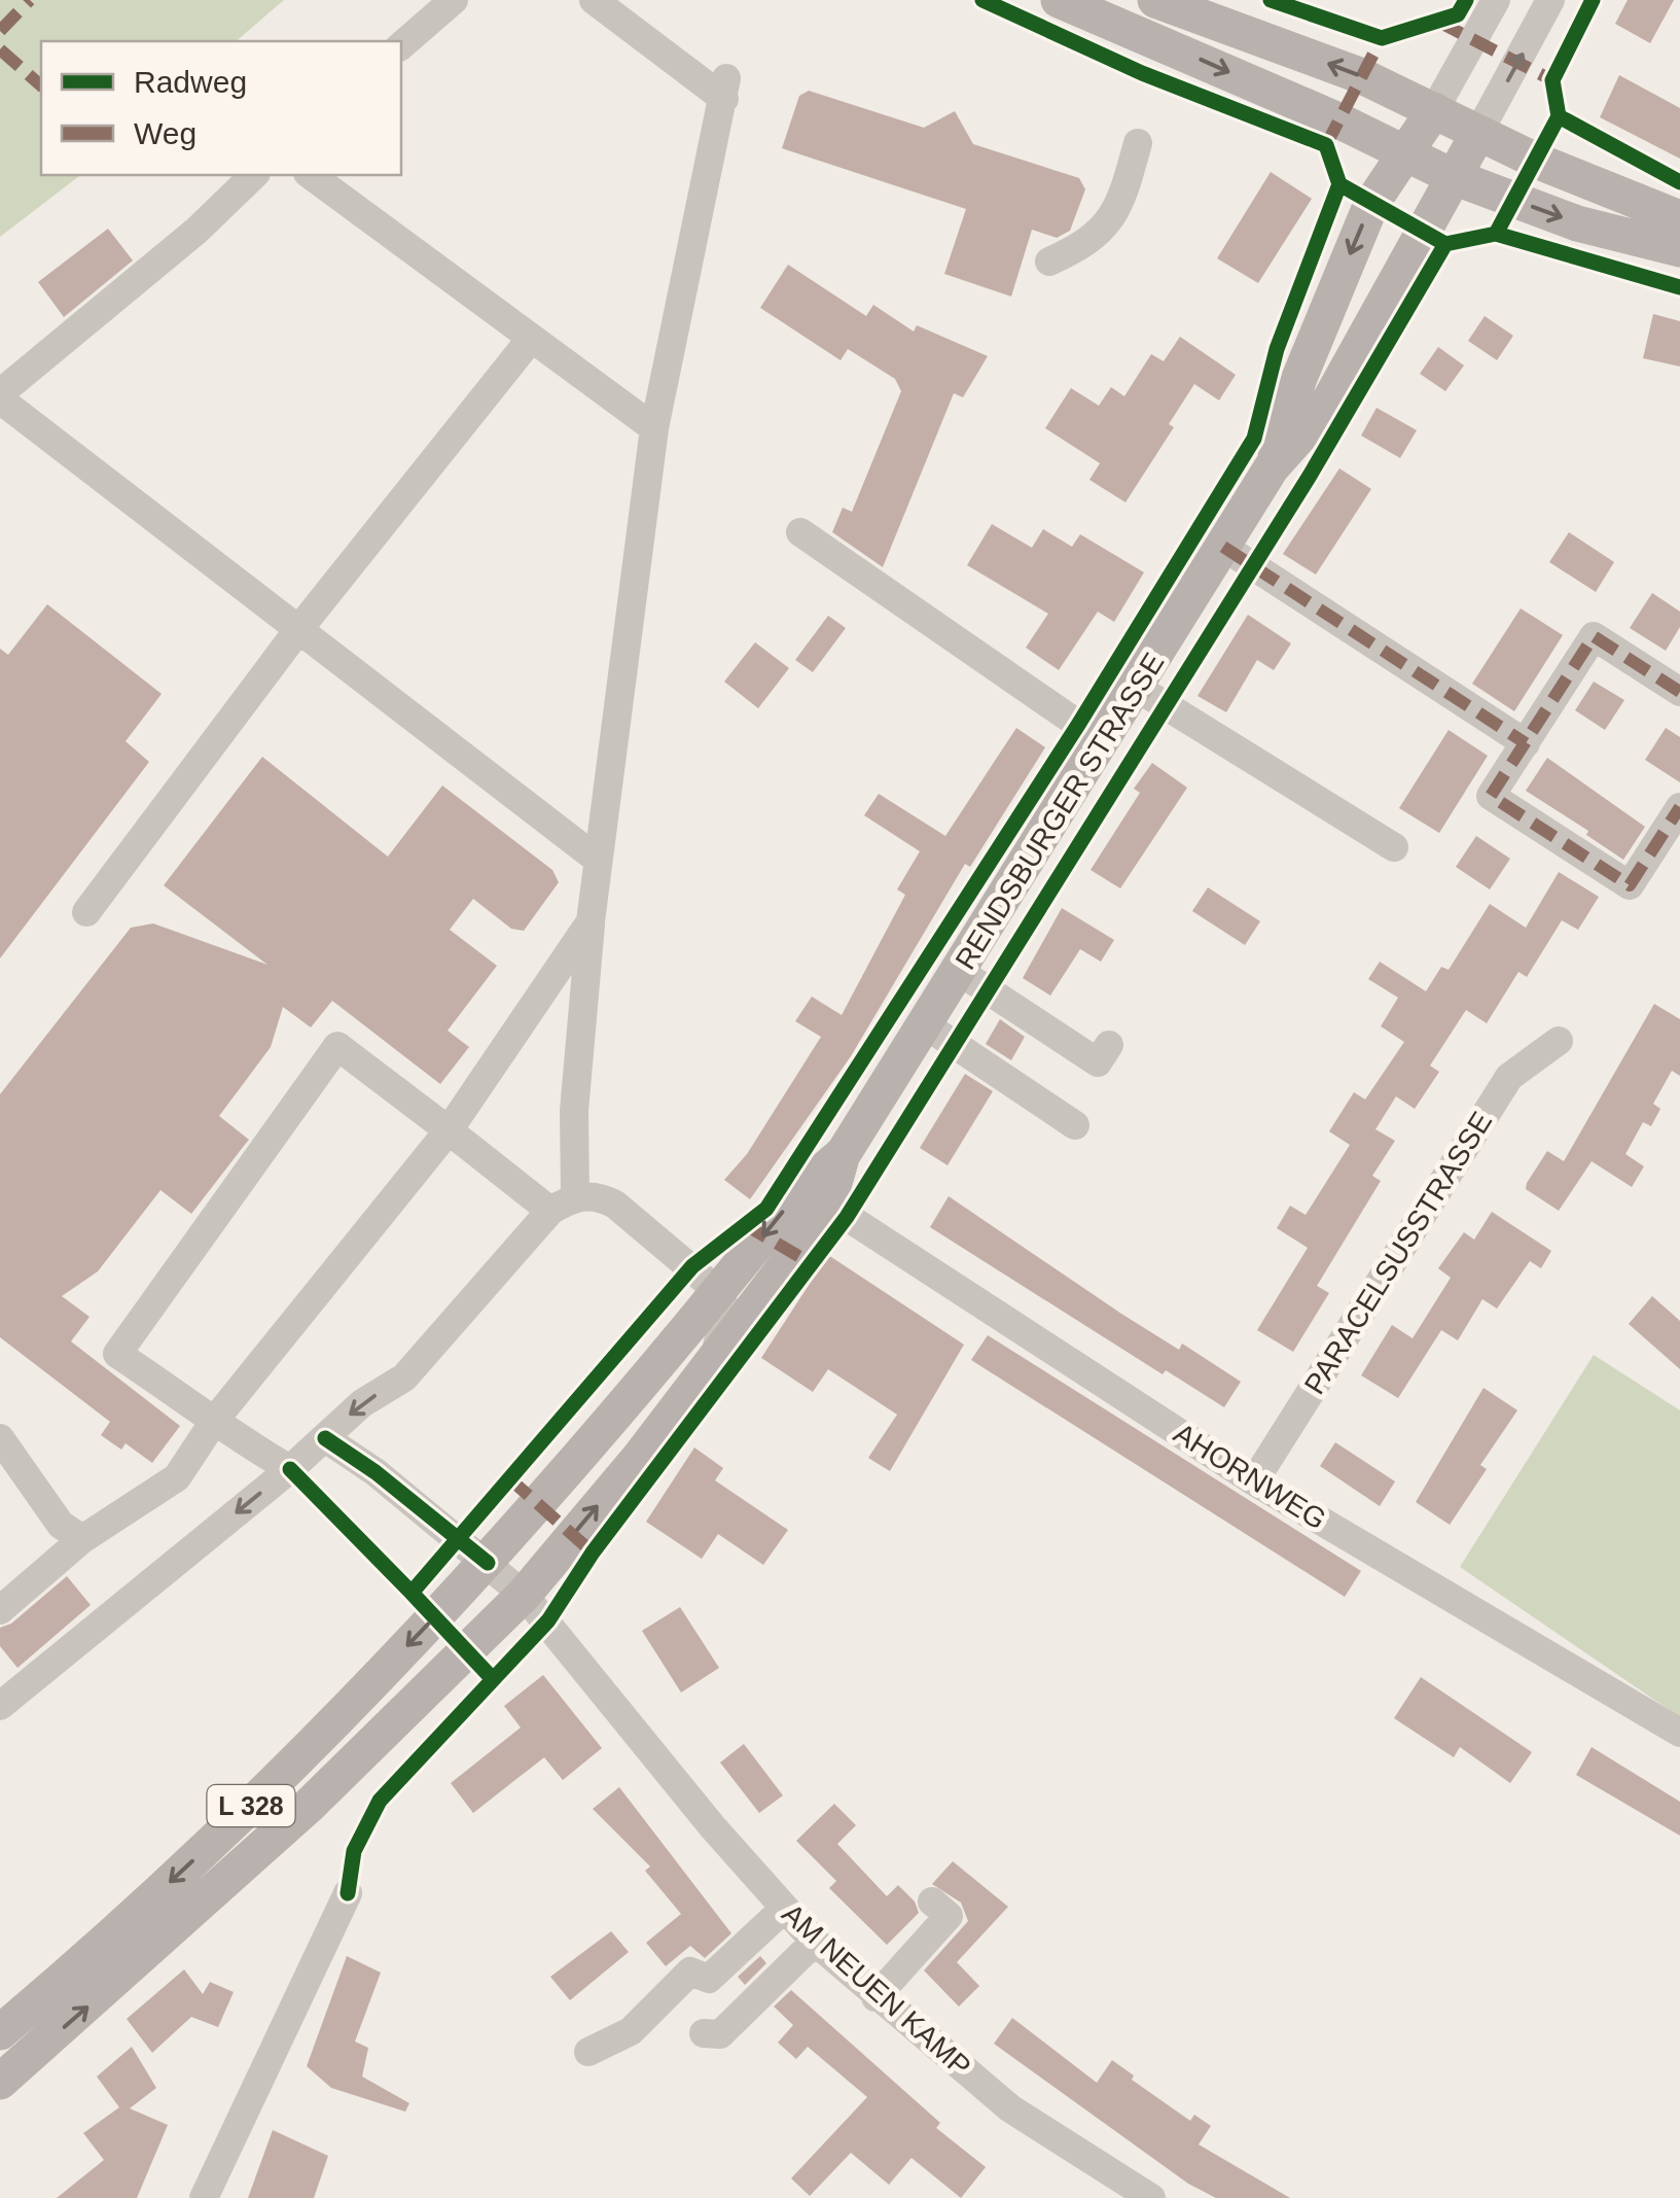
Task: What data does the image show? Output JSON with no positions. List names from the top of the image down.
{
  "streets": {
    "main road": ["RENDSBURGER STRASSE", "L 328"],
    "street": ["PARACELSUSSTRASSE", "AHORNWEG", "AM NEUEN KAMP"]
  },
  "crossings": [
    ["RENDSBURGER STRASSE", "AHORNWEG"],
    ["RENDSBURGER STRASSE", "L 328"],
    ["RENDSBURGER STRASSE", "AM NEUEN KAMP"],
    ["PARACELSUSSTRASSE", "AHORNWEG"],
    ["L 328", "AM NEUEN KAMP"]
  ],
  "legend": ["Radweg", "Weg"]
}
